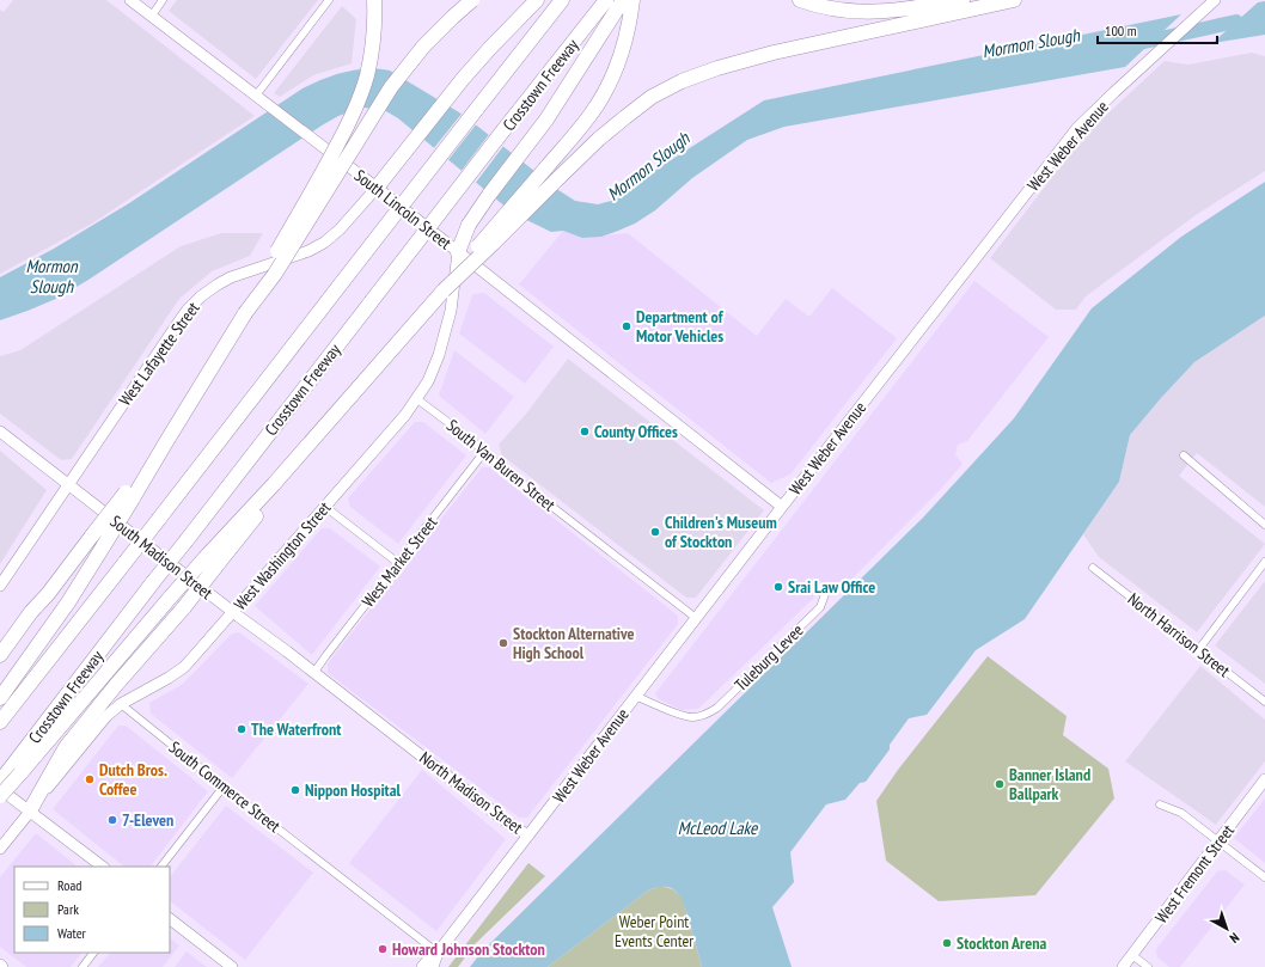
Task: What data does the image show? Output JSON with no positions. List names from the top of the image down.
{
  "streets": {
    "highway": ["Crosstown Freeway"],
    "street": [
      "West Weber Avenue",
      "South Lincoln Street",
      "West Lafayette Street",
      "South Van Buren Street",
      "West Washington Street",
      "South Madison Street",
      "West Market Street",
      "North Harrison Street",
      "Tuleburg Levee",
      "South Commerce Street",
      "North Madison Street",
      "West Fremont Street"
    ]
  },
  "crossings": [
    ["West Weber Avenue", "South Lincoln Street"],
    ["West Weber Avenue", "South Van Buren Street"],
    ["West Weber Avenue", "Tuleburg Levee"],
    ["West Weber Avenue", "South Commerce Street"],
    ["West Weber Avenue", "North Madison Street"],
    ["South Lincoln Street", "West Lafayette Street"],
    ["South Lincoln Street", "West Washington Street"],
    ["West Lafayette Street", "South Madison Street"],
    ["South Van Buren Street", "West Washington Street"],
    ["South Van Buren Street", "West Market Street"],
    ["West Washington Street", "South Madison Street"],
    ["West Washington Street", "South Commerce Street"],
    ["South Madison Street", "West Market Street"],
    ["South Madison Street", "North Madison Street"]
  ],
  "water": ["Mormon Slough", "McLeod Lake"],
  "parks": ["Weber Point Events Center"],
  "places": [
    "Department of Motor Vehicles",
    "County Offices",
    "Children's Museum of Stockton",
    "Srai Law Office",
    "Stockton Alternative High School",
    "The Waterfront",
    "Dutch Bros. Coffee",
    "Banner Island Ballpark",
    "Nippon Hospital",
    "7-Eleven",
    "Stockton Arena",
    "Howard Johnson Stockton"
  ],
  "legend": ["Road", "Park", "Water"],
  "scale_bar": "100 m",
  "north": "bottom right"
}
